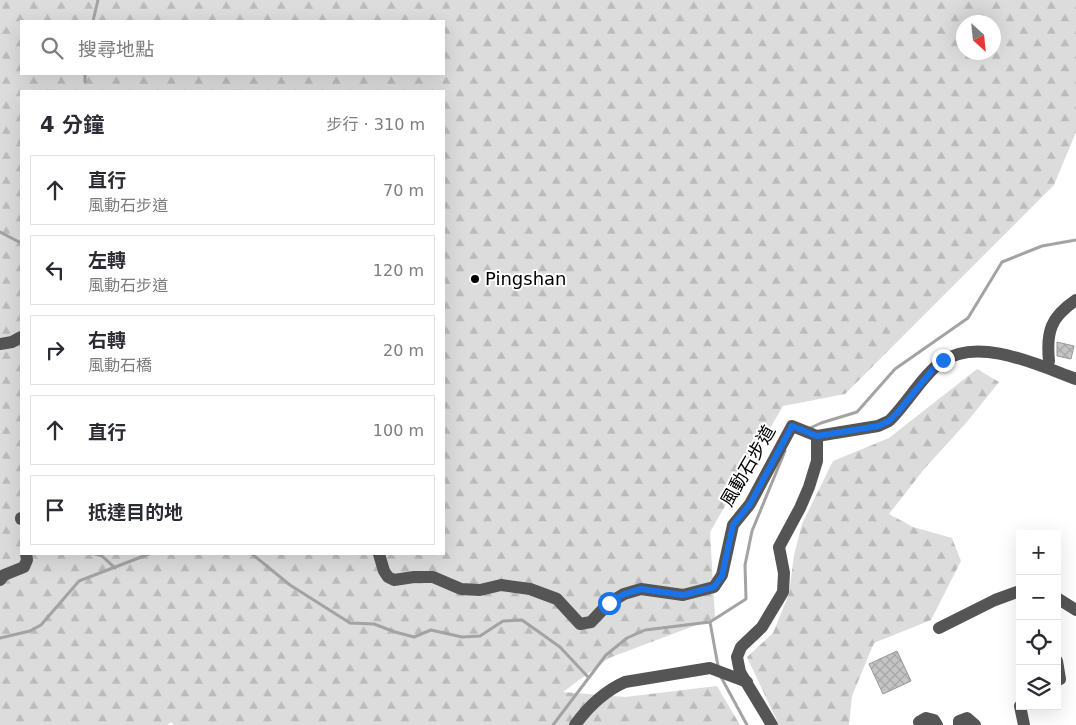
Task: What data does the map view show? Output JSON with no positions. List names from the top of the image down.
{
  "streets": {
    "street": ["風動石步道"]
  },
  "places": ["Pingshan"],
  "north": "bottom right",
  "page": {
    "search": "搜尋地點",
    "heading": ["4 分鐘", "步行 · 310 m"],
    "list": [
      ["直行", "風動石步道", "70 m"],
      ["左轉", "風動石步道", "120 m"],
      ["右轉", "風動石橋", "20 m"],
      ["直行", "100 m"],
      "抵達目的地"
    ],
    "map_buttons": ["+", "−"]
  }
}
